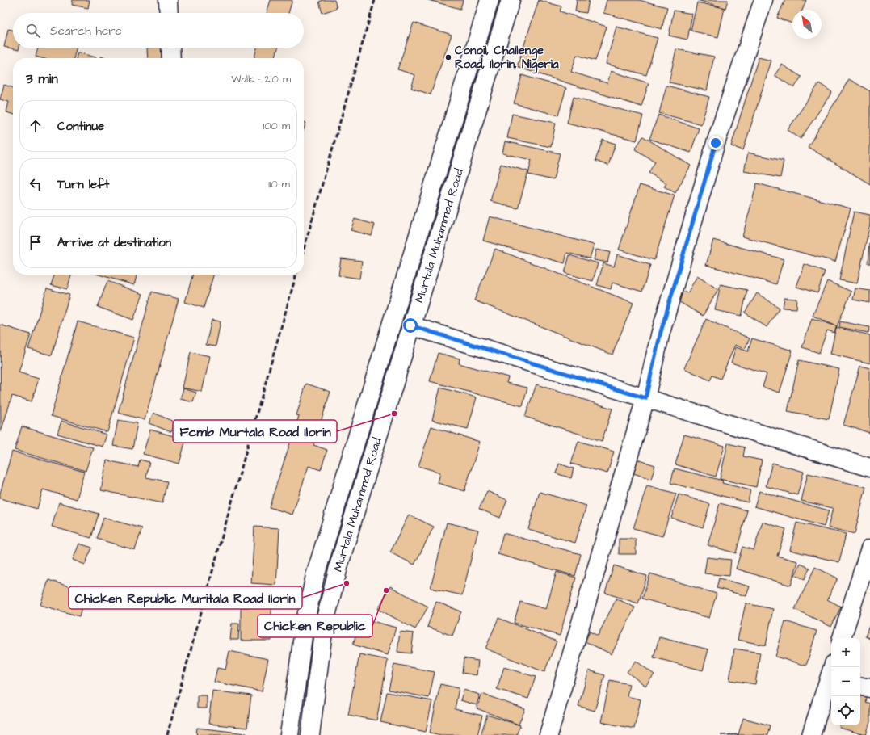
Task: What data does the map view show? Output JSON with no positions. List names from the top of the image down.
{
  "streets": {
    "main road": ["Murtala Muhammad Road"]
  },
  "places": [
    "Conoil, Challenge Road, Ilorin, Nigeria",
    "Fcmb Murtala Road Ilorin",
    "Chicken Republic Muritala Road Ilorin",
    "Chicken Republic"
  ],
  "north": "top left",
  "page": {
    "search": "Search here",
    "heading": ["3 min", "Walk · 210 m"],
    "list": [
      ["Continue", "100 m"],
      ["Turn left", "110 m"],
      "Arrive at destination"
    ],
    "map_buttons": ["+", "−"]
  }
}
